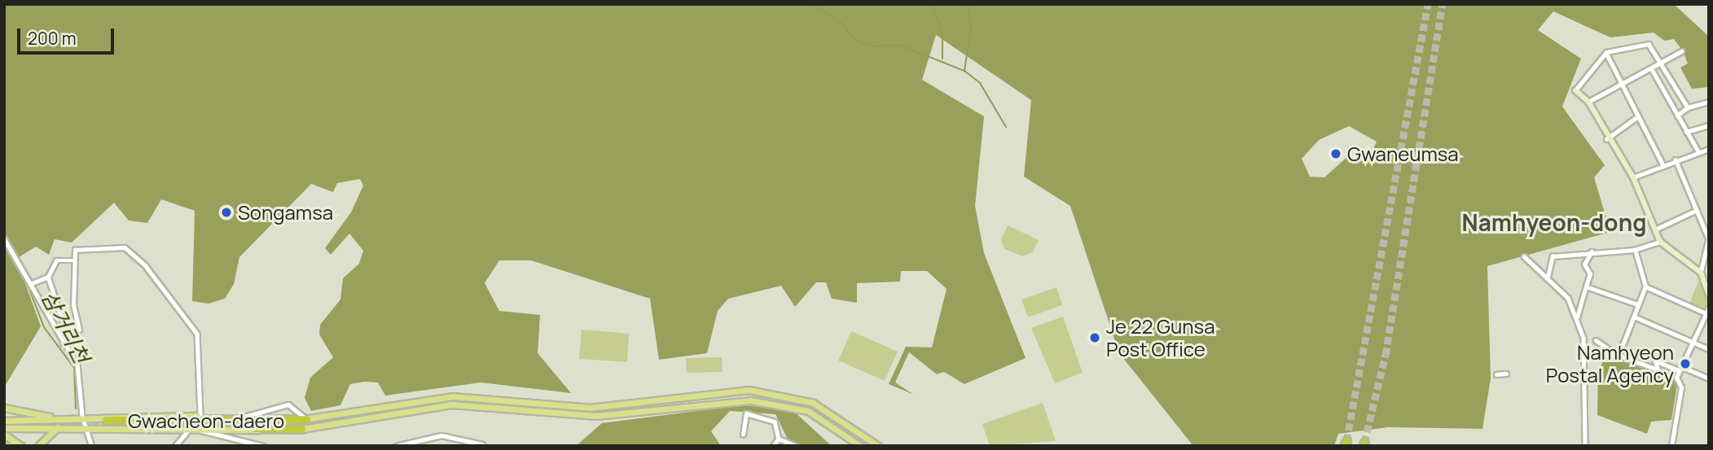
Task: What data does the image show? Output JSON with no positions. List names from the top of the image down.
{
  "streets": {
    "highway": ["Gwacheon-daero"]
  },
  "districts": ["Namhyeon-dong"],
  "water": ["삼거리천"],
  "places": [
    "Gwaneumsa",
    "Songamsa",
    "Je 22 Gunsa Post Office",
    "Namhyeon Postal Agency"
  ],
  "scale_bar": "200 m"
}
